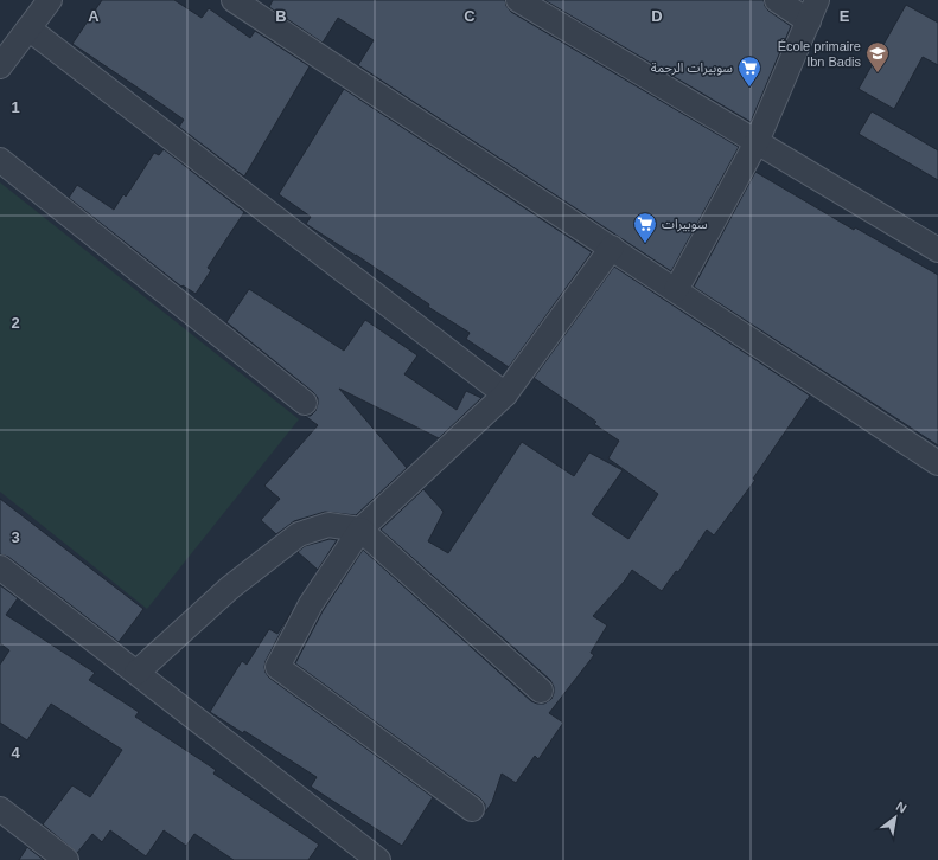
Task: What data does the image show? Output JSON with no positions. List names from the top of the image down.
{
  "places": {
    "school or university": ["École primaire Ibn Badis"],
    "supermarket": ["سوبيرات الرحمة", "سوبيرات"]
  },
  "north": "top right",
  "grid": {
    "columns": [
      "A",
      "B",
      "C",
      "D",
      "E"
    ],
    "rows": [
      "1",
      "2",
      "3",
      "4"
    ]
  }
}
